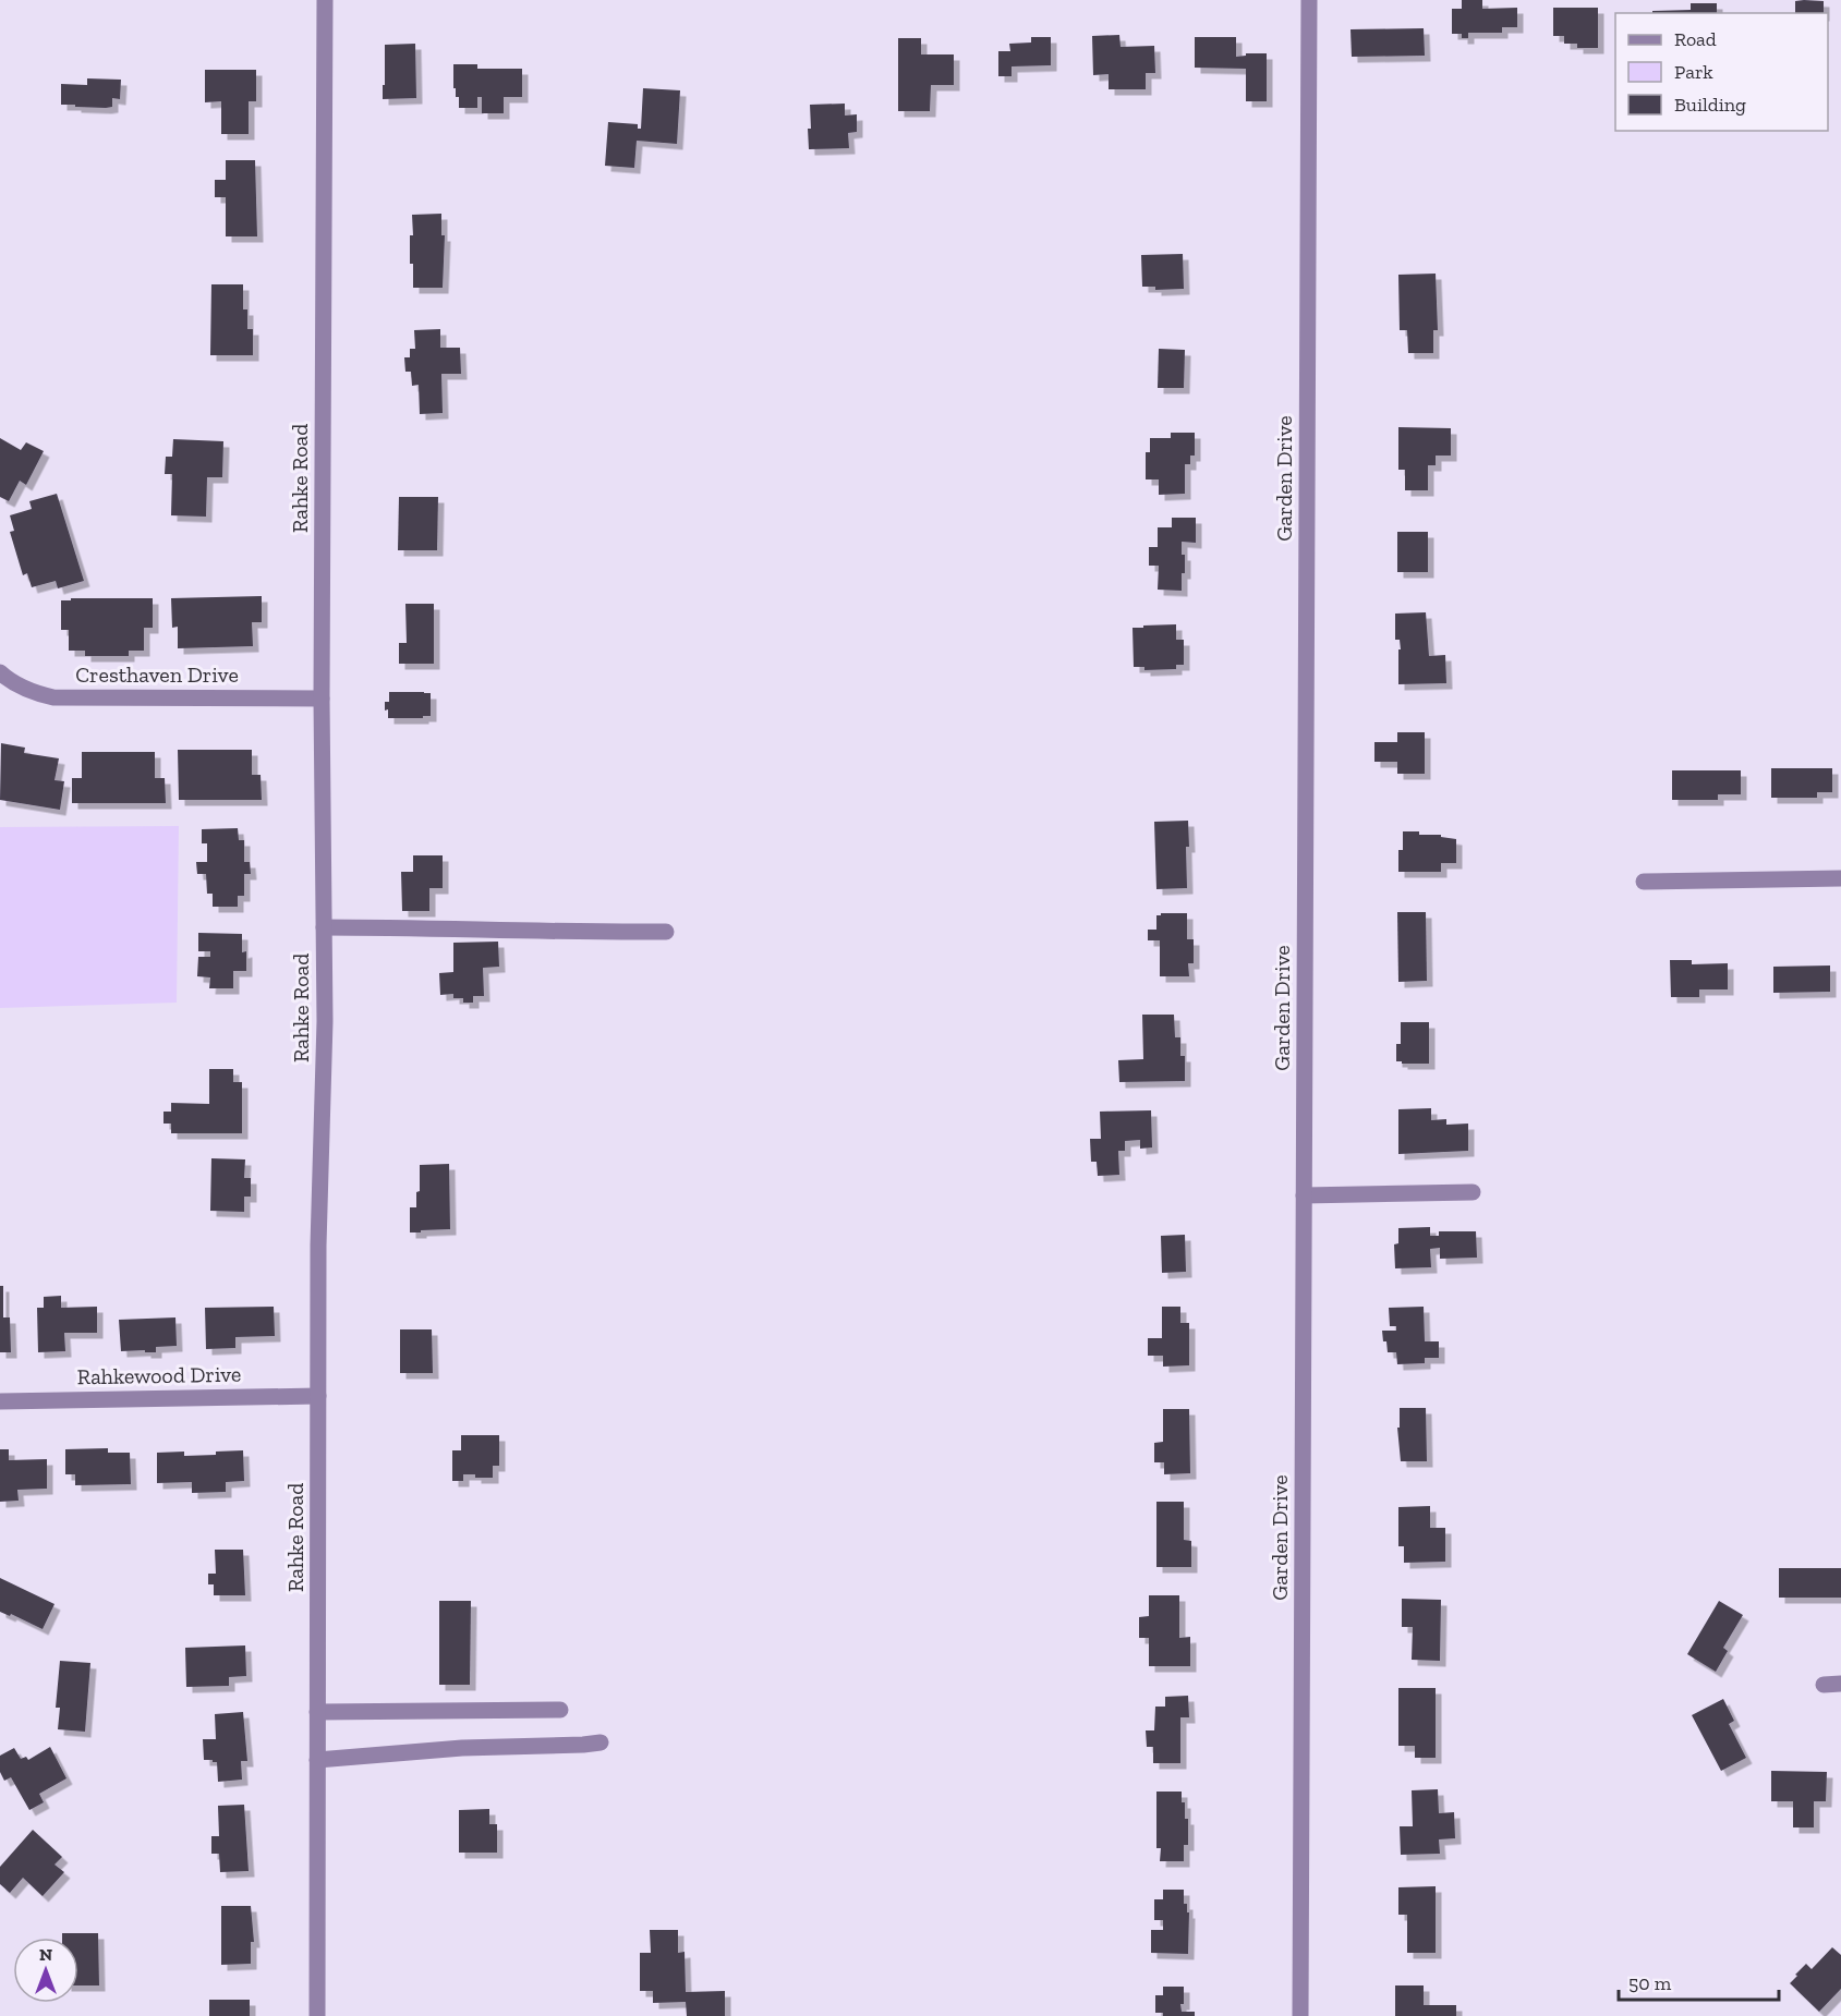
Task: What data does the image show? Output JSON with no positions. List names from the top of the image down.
{
  "streets": {
    "street": [
      "Rahke Road",
      "Garden Drive",
      "Cresthaven Drive",
      "Rahkewood Drive"
    ]
  },
  "crossings": [
    ["Rahke Road", "Cresthaven Drive"],
    ["Rahke Road", "Rahkewood Drive"]
  ],
  "legend": ["Road", "Park", "Building"],
  "scale_bar": "50 m",
  "north": "top"
}
